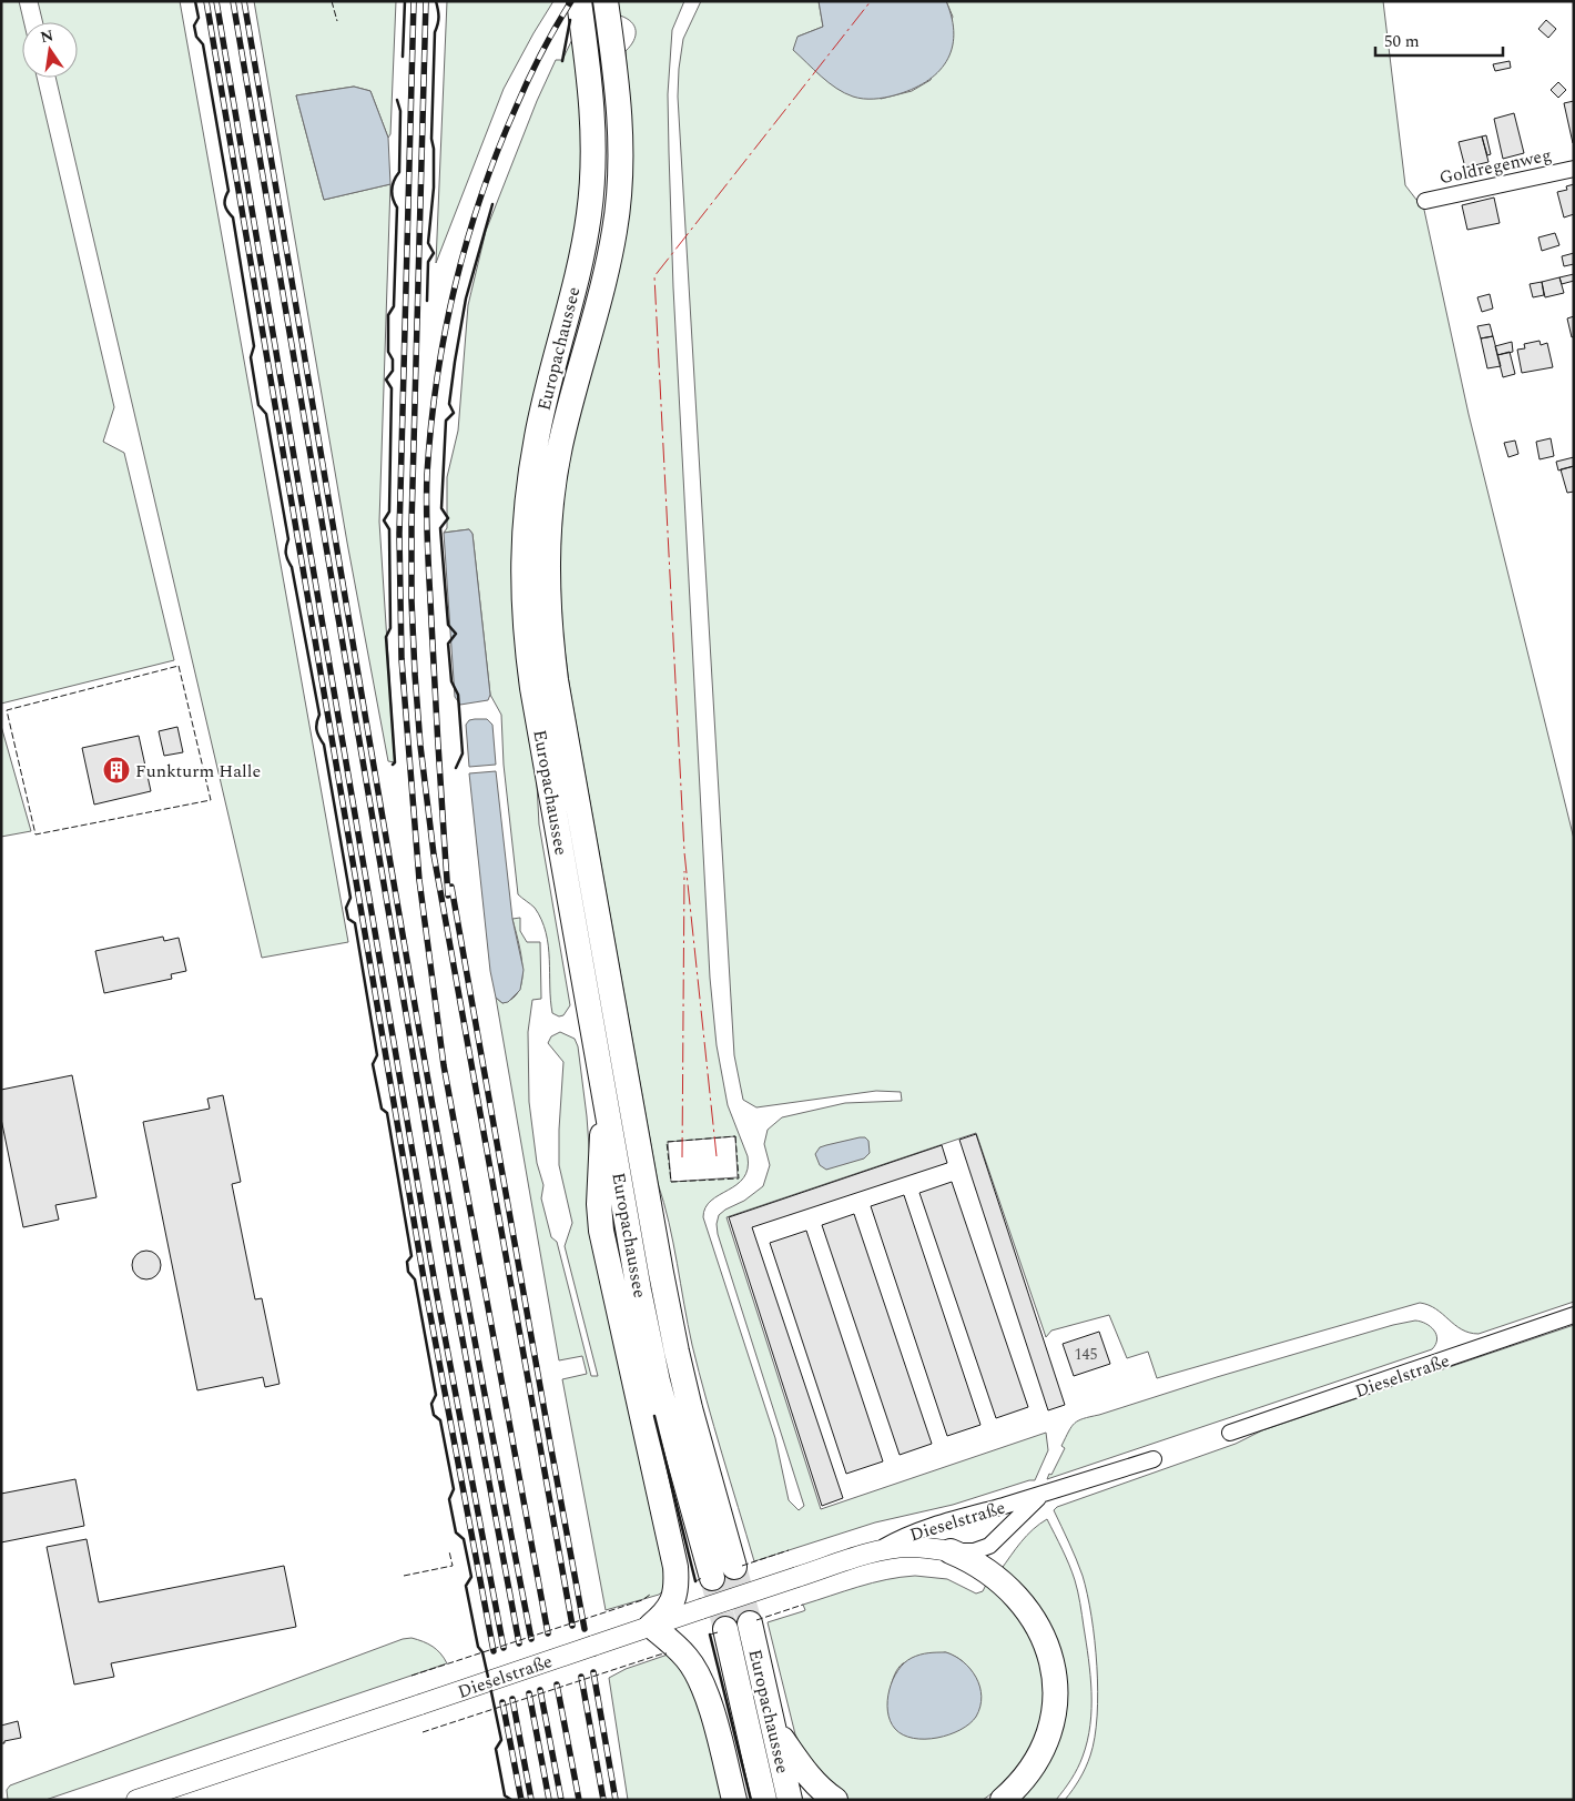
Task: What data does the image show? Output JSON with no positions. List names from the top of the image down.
{
  "streets": {
    "main road": ["Europachaussee"],
    "street": ["Goldregenweg", "Dieselstraße"]
  },
  "places": {
    "building": ["Funkturm Halle"]
  },
  "house_numbers": ["145"],
  "scale_bar": "50 m",
  "north": "top"
}
